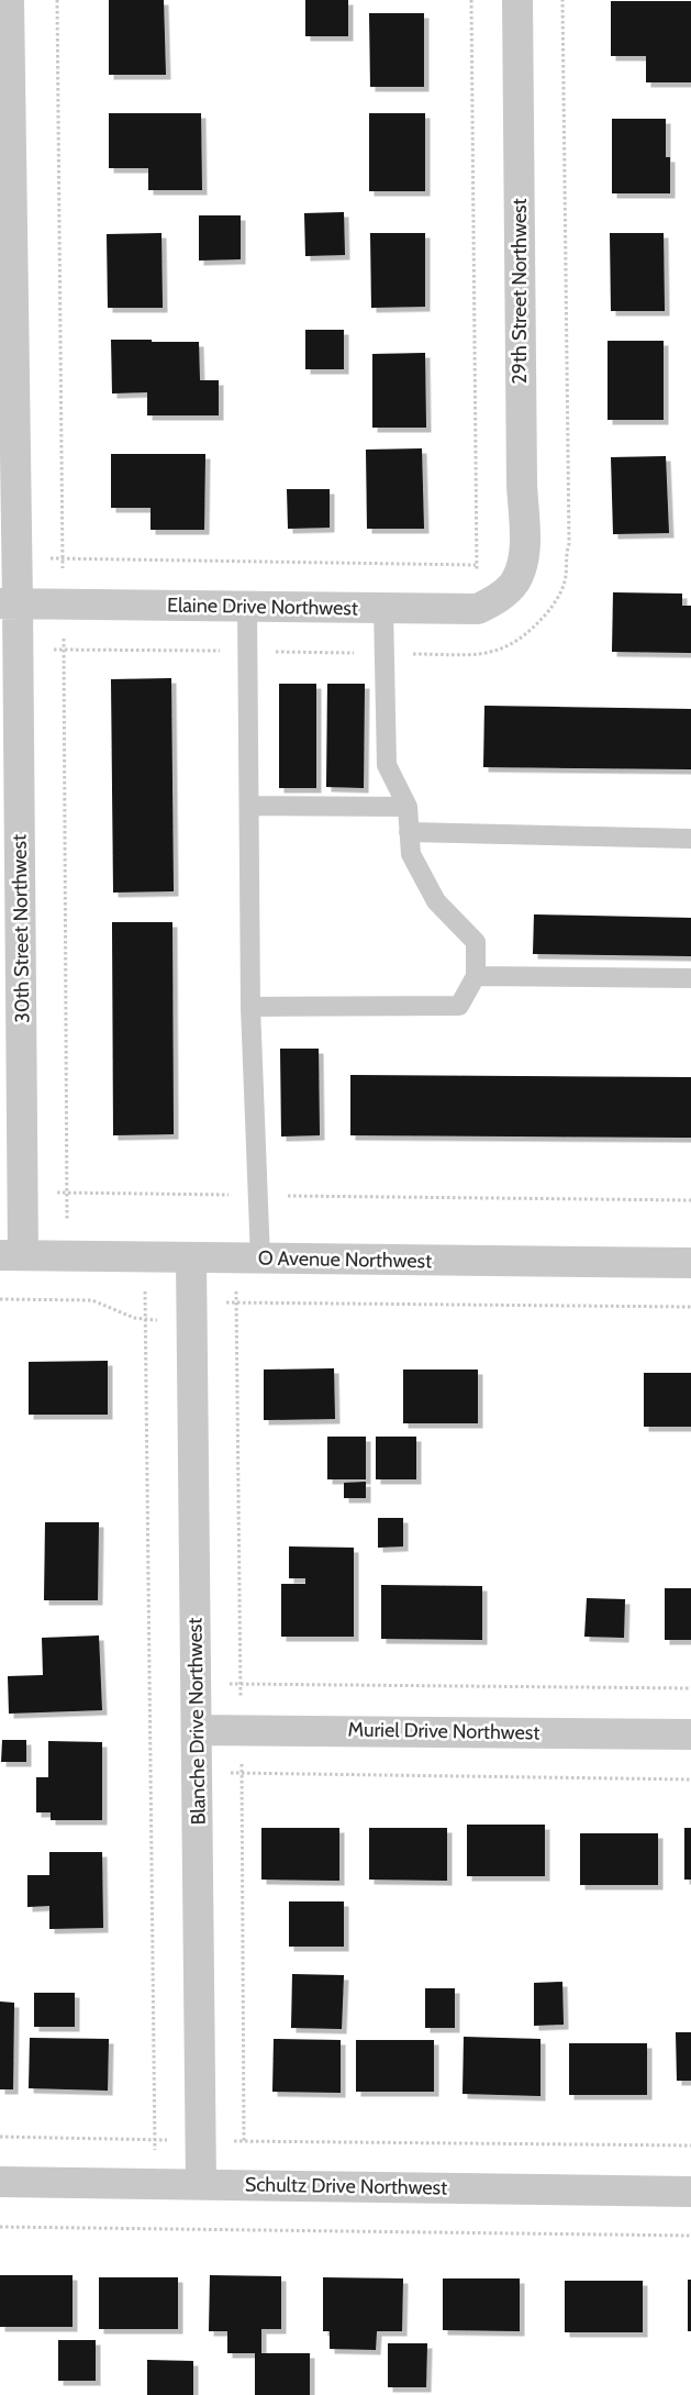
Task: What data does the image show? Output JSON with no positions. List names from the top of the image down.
{
  "streets": {
    "street": [
      "29th Street Northwest",
      "Elaine Drive Northwest",
      "30th Street Northwest",
      "O Avenue Northwest",
      "Blanche Drive Northwest",
      "Muriel Drive Northwest",
      "Schultz Drive Northwest"
    ]
  },
  "crossings": [
    ["29th Street Northwest", "Elaine Drive Northwest"],
    ["Elaine Drive Northwest", "30th Street Northwest"],
    ["30th Street Northwest", "O Avenue Northwest"],
    ["O Avenue Northwest", "Blanche Drive Northwest"],
    ["Blanche Drive Northwest", "Muriel Drive Northwest"],
    ["Blanche Drive Northwest", "Schultz Drive Northwest"]
  ]
}
